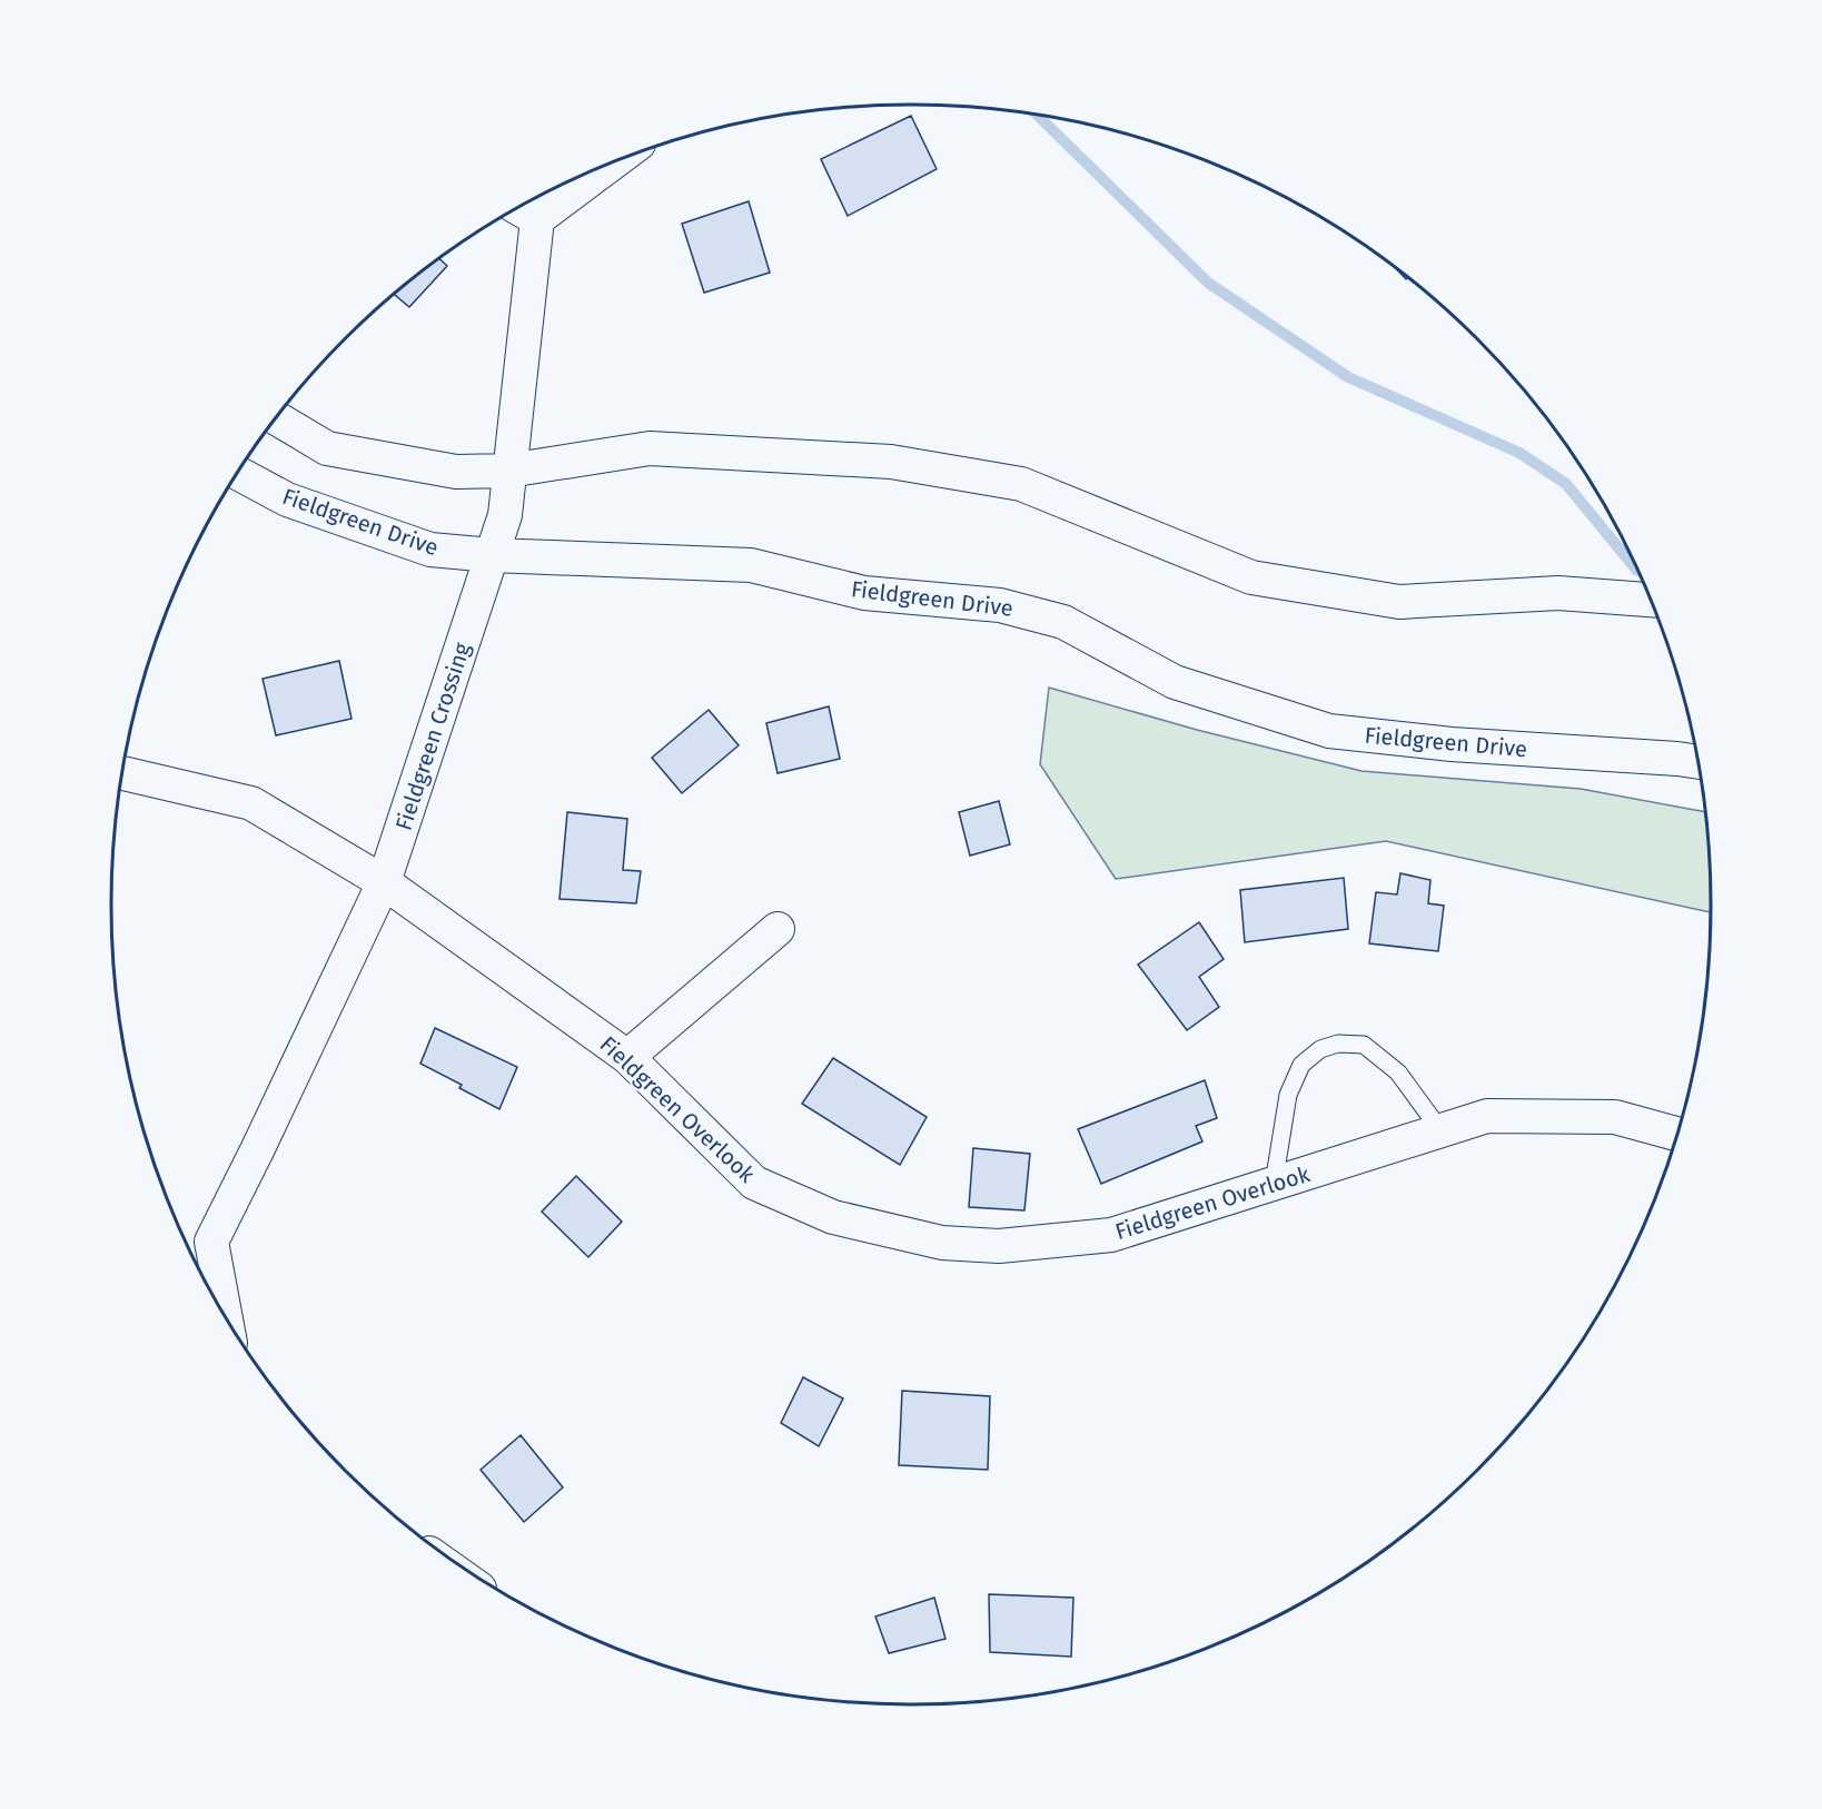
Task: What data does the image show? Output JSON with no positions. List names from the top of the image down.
{
  "streets": {
    "street": ["Fieldgreen Drive", "Fieldgreen Crossing", "Fieldgreen Overlook"]
  },
  "crossings": [
    ["Fieldgreen Drive", "Fieldgreen Crossing"],
    ["Fieldgreen Crossing", "Fieldgreen Overlook"]
  ]
}
